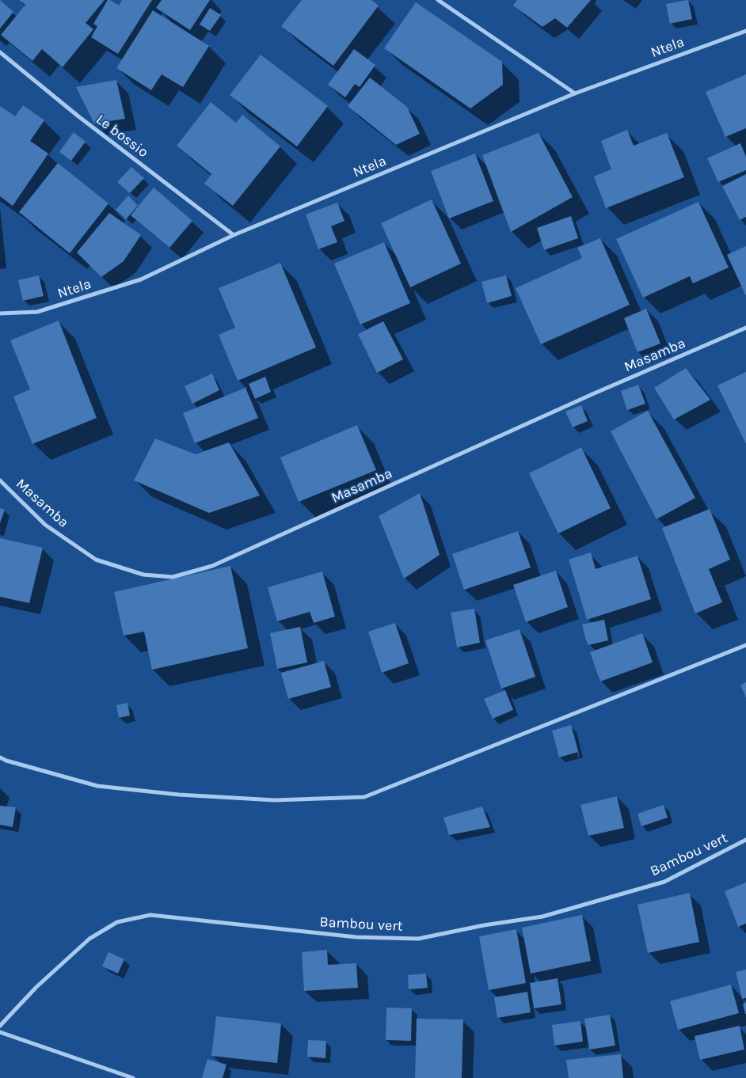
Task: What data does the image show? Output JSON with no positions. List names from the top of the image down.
{
  "streets": {
    "street": [
      "Ntela",
      "Le bossio",
      "Masamba",
      "Bambou vert"
    ]
  },
  "crossings": [
    ["Ntela", "Le bossio"]
  ]
}
